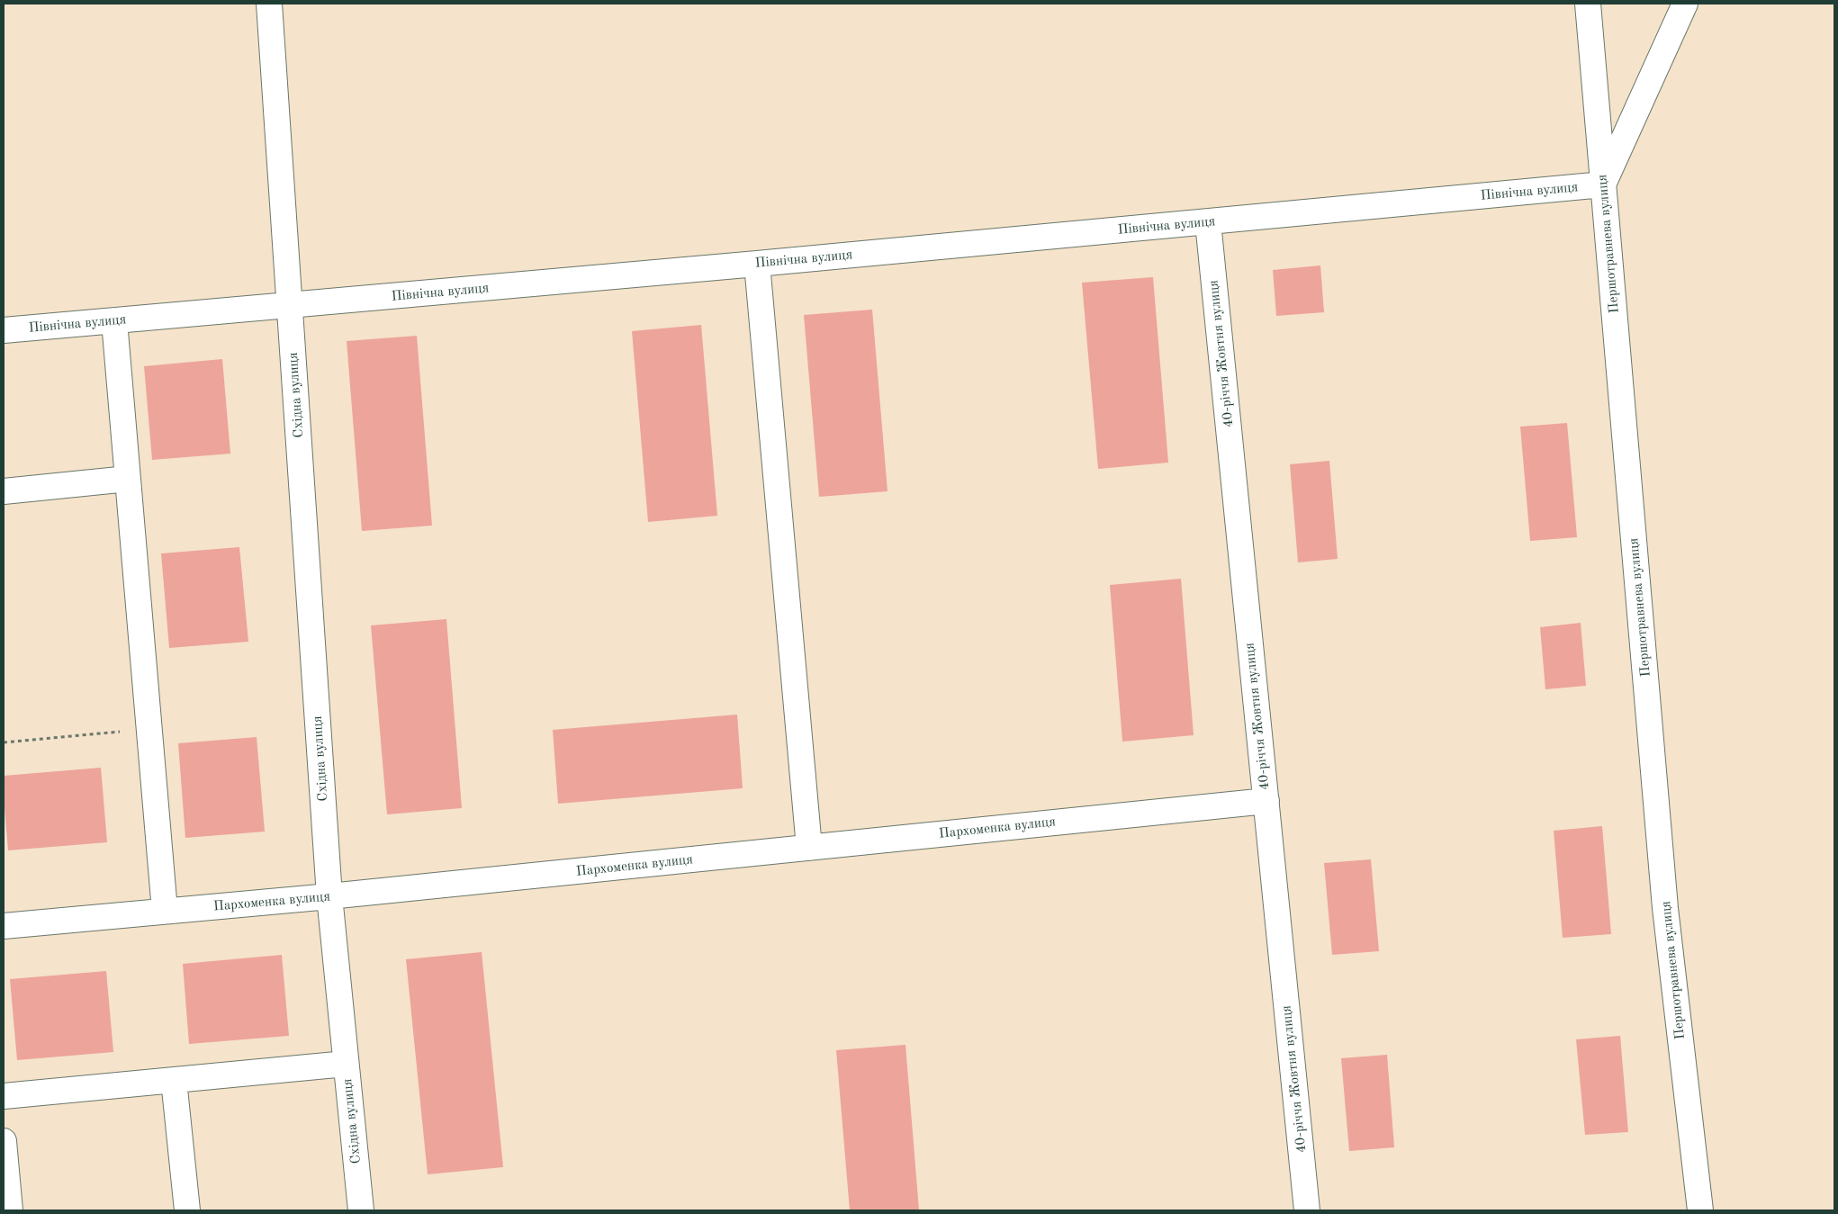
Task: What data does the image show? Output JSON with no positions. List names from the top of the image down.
{
  "streets": {
    "street": [
      "Північна вулиця",
      "Першотравнева вулиця",
      "40-річчя Жовтня вулиця",
      "Східна вулиця",
      "Пархоменка вулиця"
    ]
  },
  "crossings": [
    ["Північна вулиця", "Першотравнева вулиця"],
    ["Північна вулиця", "40-річчя Жовтня вулиця"],
    ["Північна вулиця", "Східна вулиця"],
    ["40-річчя Жовтня вулиця", "Пархоменка вулиця"],
    ["Східна вулиця", "Пархоменка вулиця"]
  ]
}
